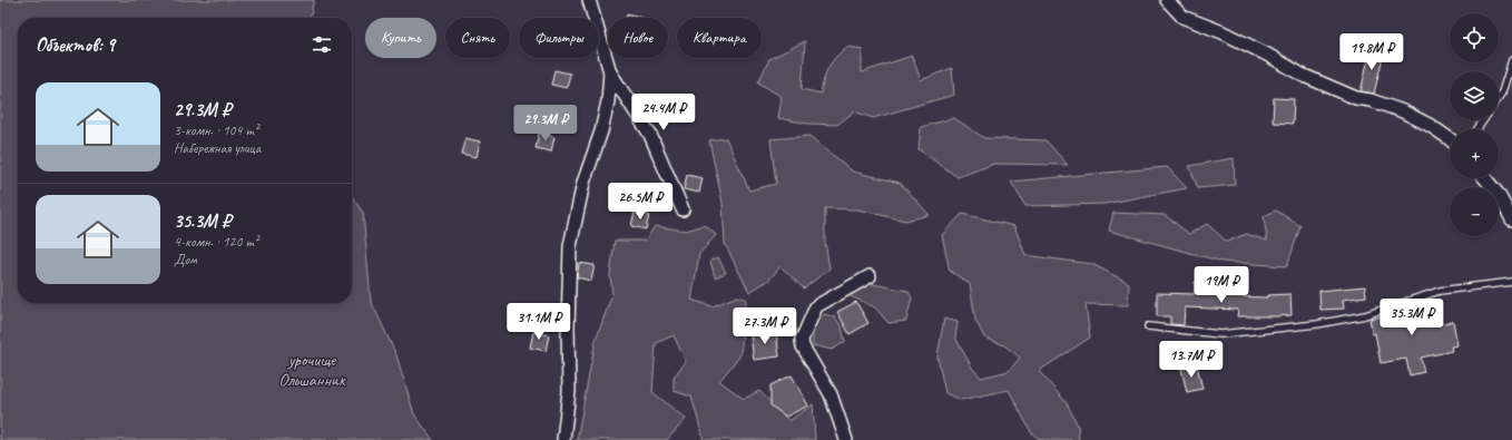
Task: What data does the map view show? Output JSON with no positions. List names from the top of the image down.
{
  "parks": ["урочище Ольшанник"],
  "page": {
    "map_buttons": ["+", "−"],
    "chip": [
      "Купить",
      "Снять",
      "Фильтры",
      "Новое",
      "Квартира"
    ],
    "heading": "Объектов: 9",
    "price": [
      "19.8M ₽",
      "24.4M ₽",
      "29.3M ₽",
      "26.5M ₽",
      "19M ₽",
      "35.3M ₽",
      "31.1M ₽",
      "27.3M ₽",
      "13.7M ₽"
    ],
    "list": [
      {
        "name": "29.3M ₽",
        "note": "3-комн. · 104 m² · Набережная улица"
      },
      {
        "name": "35.3M ₽",
        "note": "4-комн. · 120 m² · Дом"
      }
    ]
  }
}
